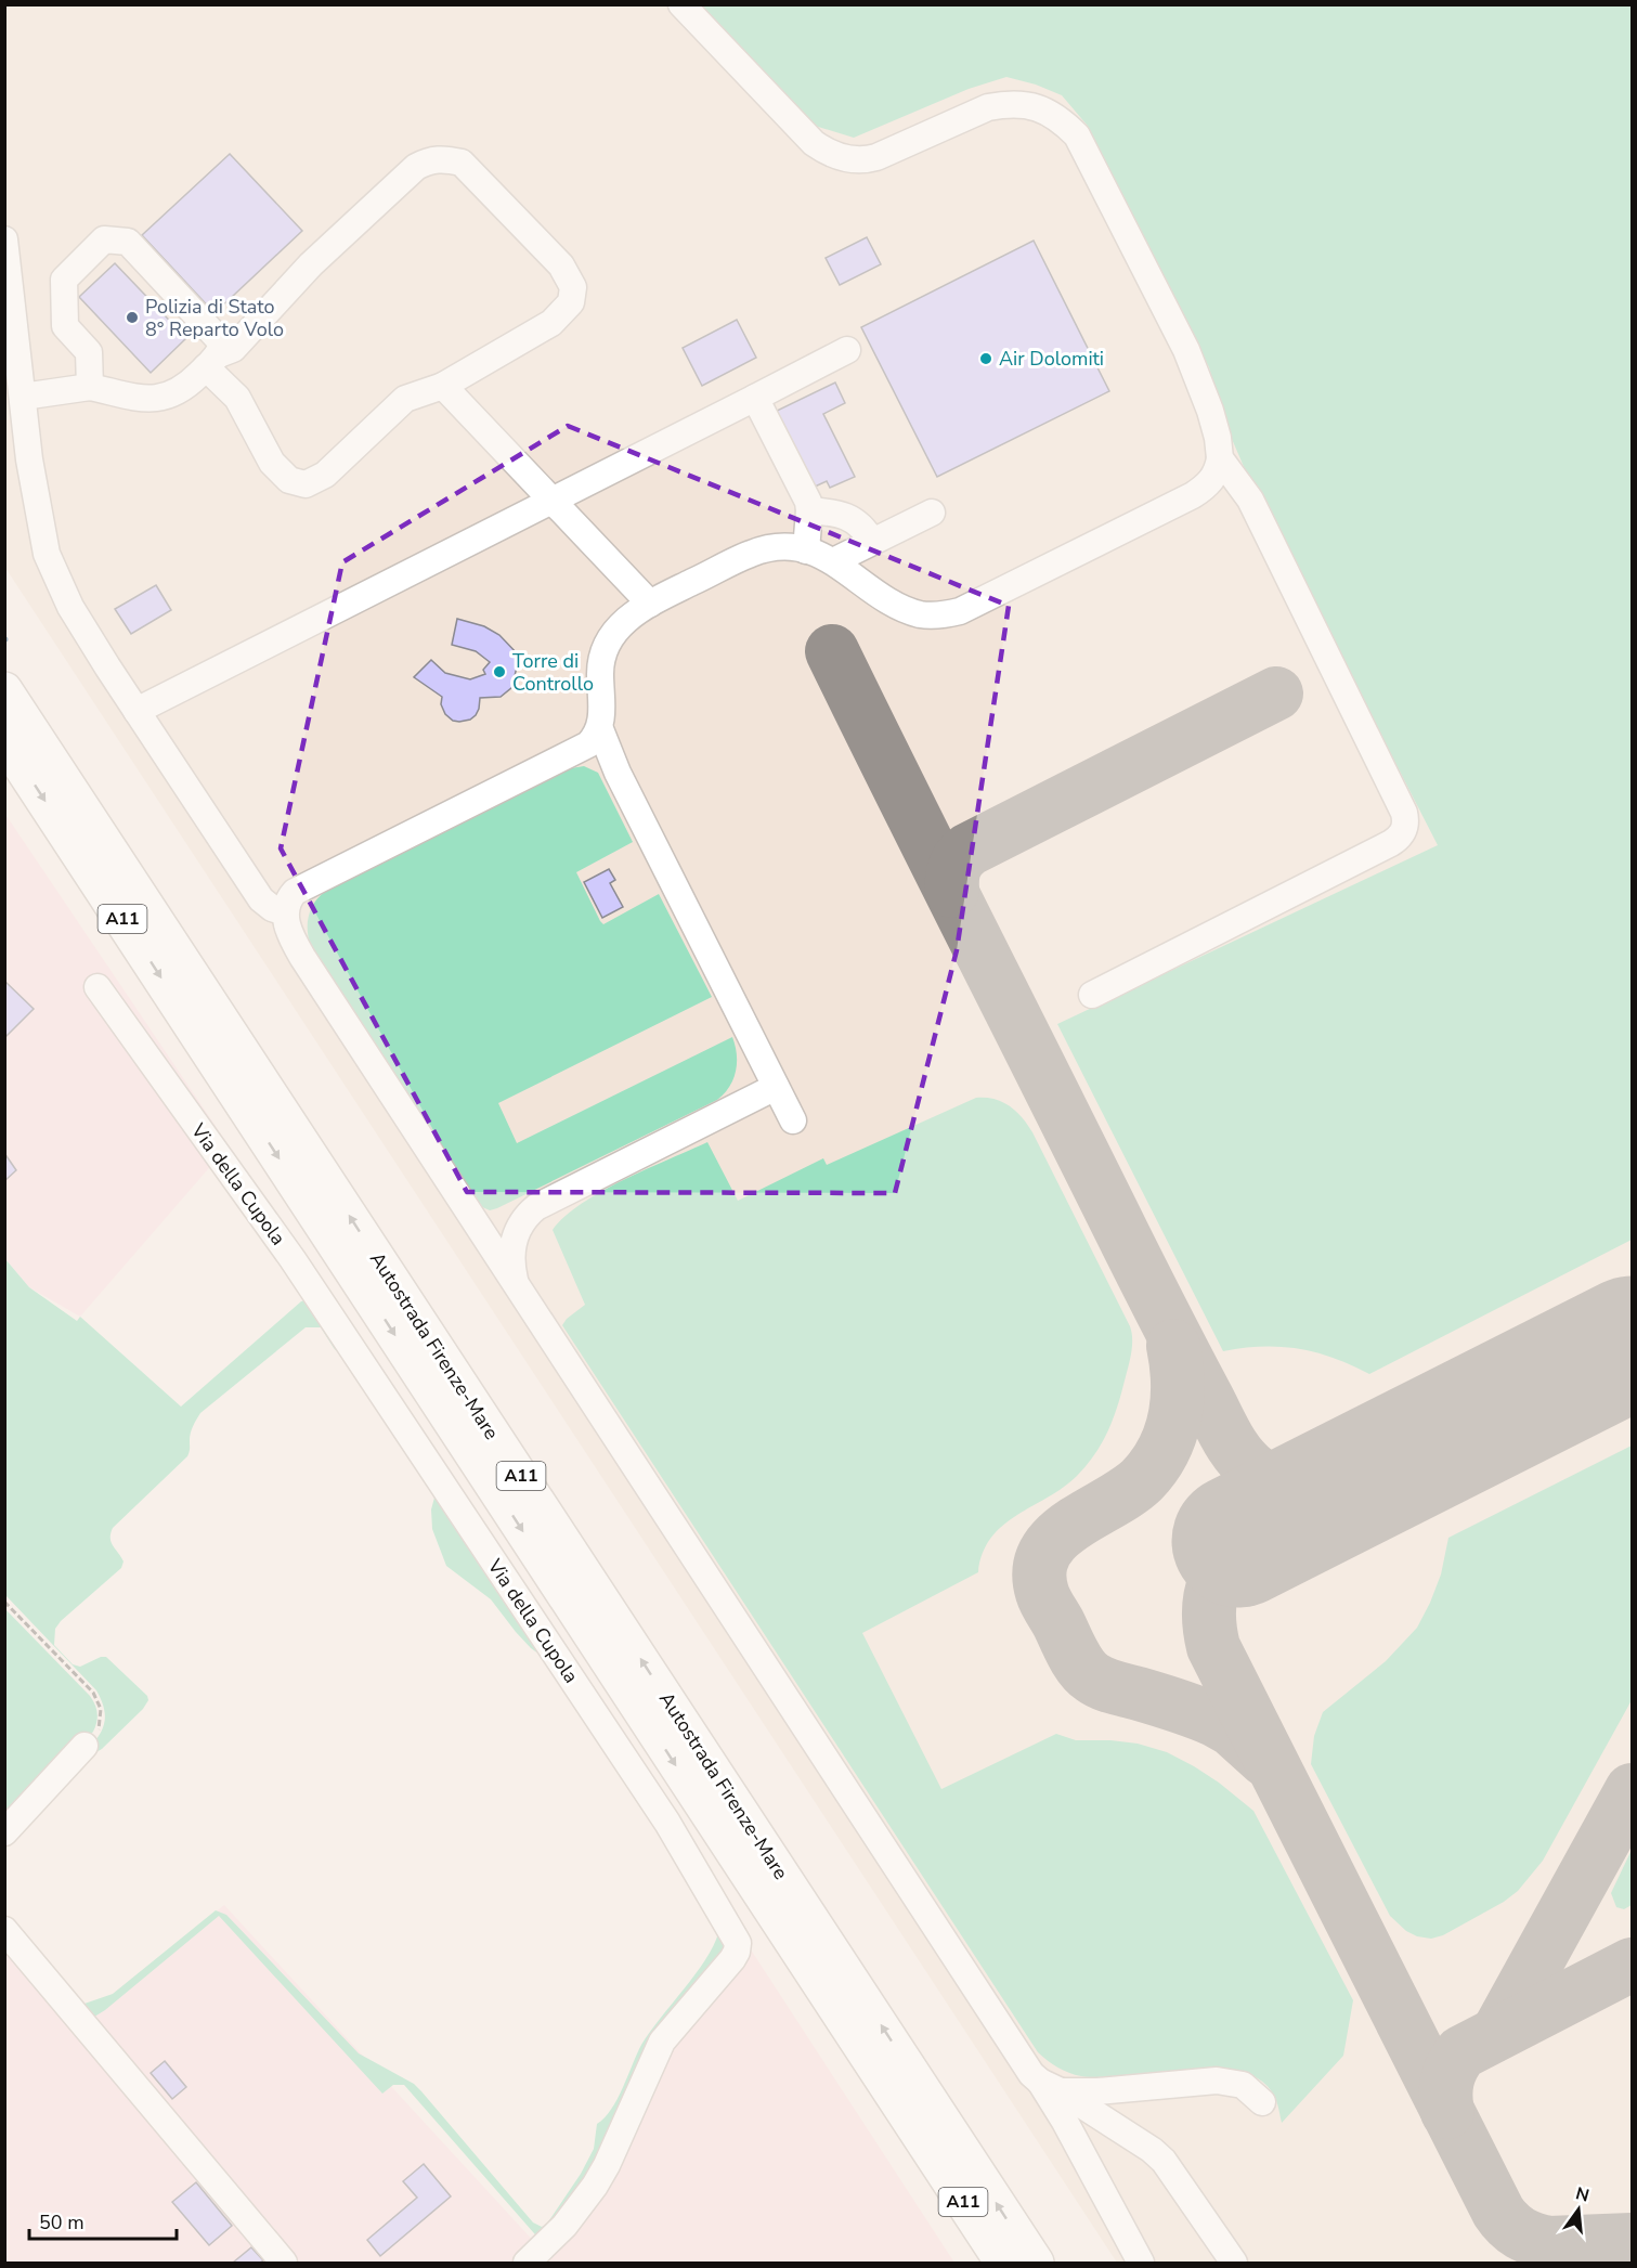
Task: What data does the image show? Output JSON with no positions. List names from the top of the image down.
{
  "streets": {
    "highway": ["A11", "Autostrada Firenze-Mare"],
    "street": ["Via della Cupola"]
  },
  "places": ["Polizia di Stato 8° Reparto Volo", "Air Dolomiti", "Torre di Controllo"],
  "scale_bar": "50 m",
  "north": "top"
}
